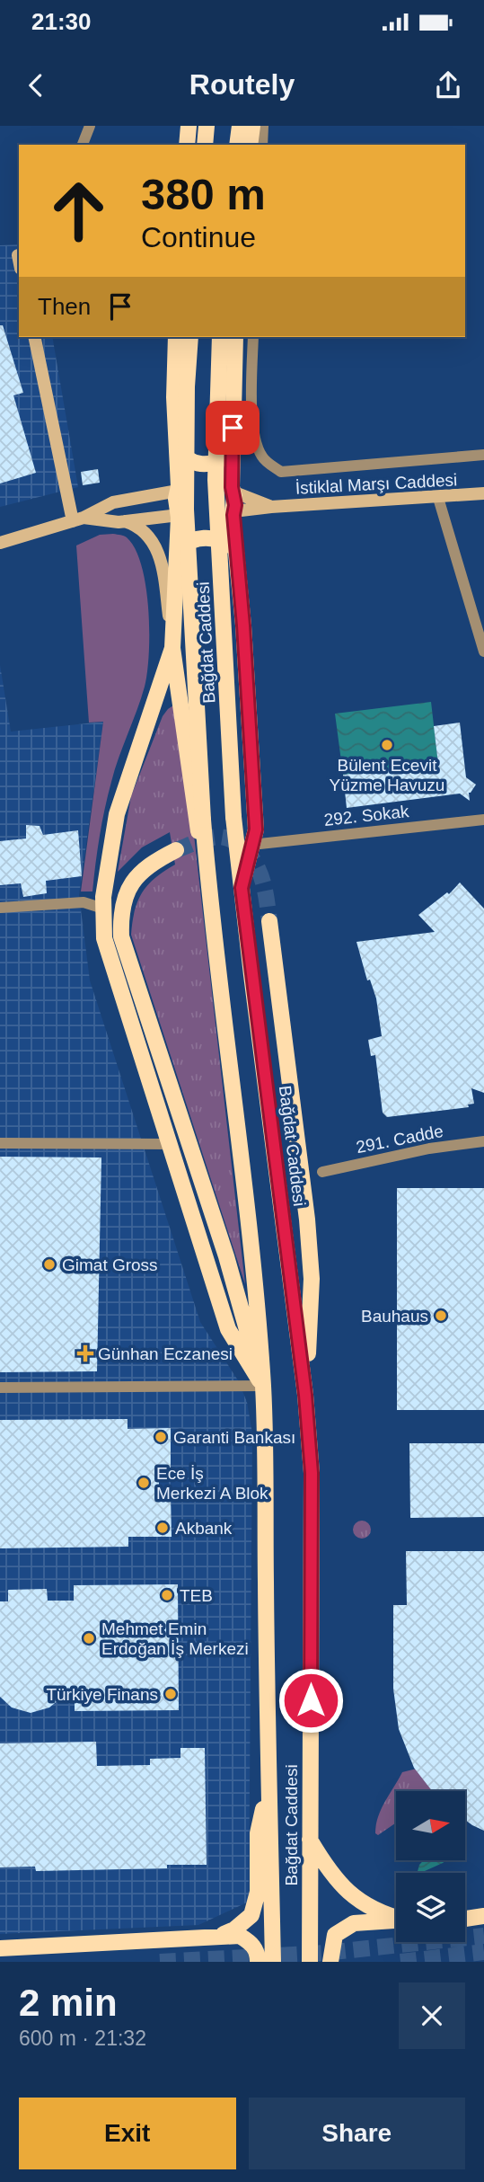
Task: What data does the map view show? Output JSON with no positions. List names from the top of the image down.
{
  "streets": {
    "main road": ["İstiklal Marşı Caddesi", "Bağdat Caddesi"],
    "street": ["292. Sokak", "291. Cadde"]
  },
  "places": {
    "other": [
      "Bülent Ecevit Yüzme Havuzu",
      "Gimat Gross",
      "Bauhaus",
      "Garanti Bankası",
      "Ece İş Merkezi A Blok",
      "Akbank",
      "TEB",
      "Mehmet Emin Erdoğan İş Merkezi",
      "Türkiye Finans"
    ],
    "health": ["Günhan Eczanesi"]
  },
  "north": "right",
  "page": {
    "status": "21:30",
    "header": "Routely",
    "turn": ["380 m", "Continue"],
    "then": "Then",
    "heading": ["2 min", "600 m · 21:32"],
    "buttons": ["Exit", "Share"]
  }
}
